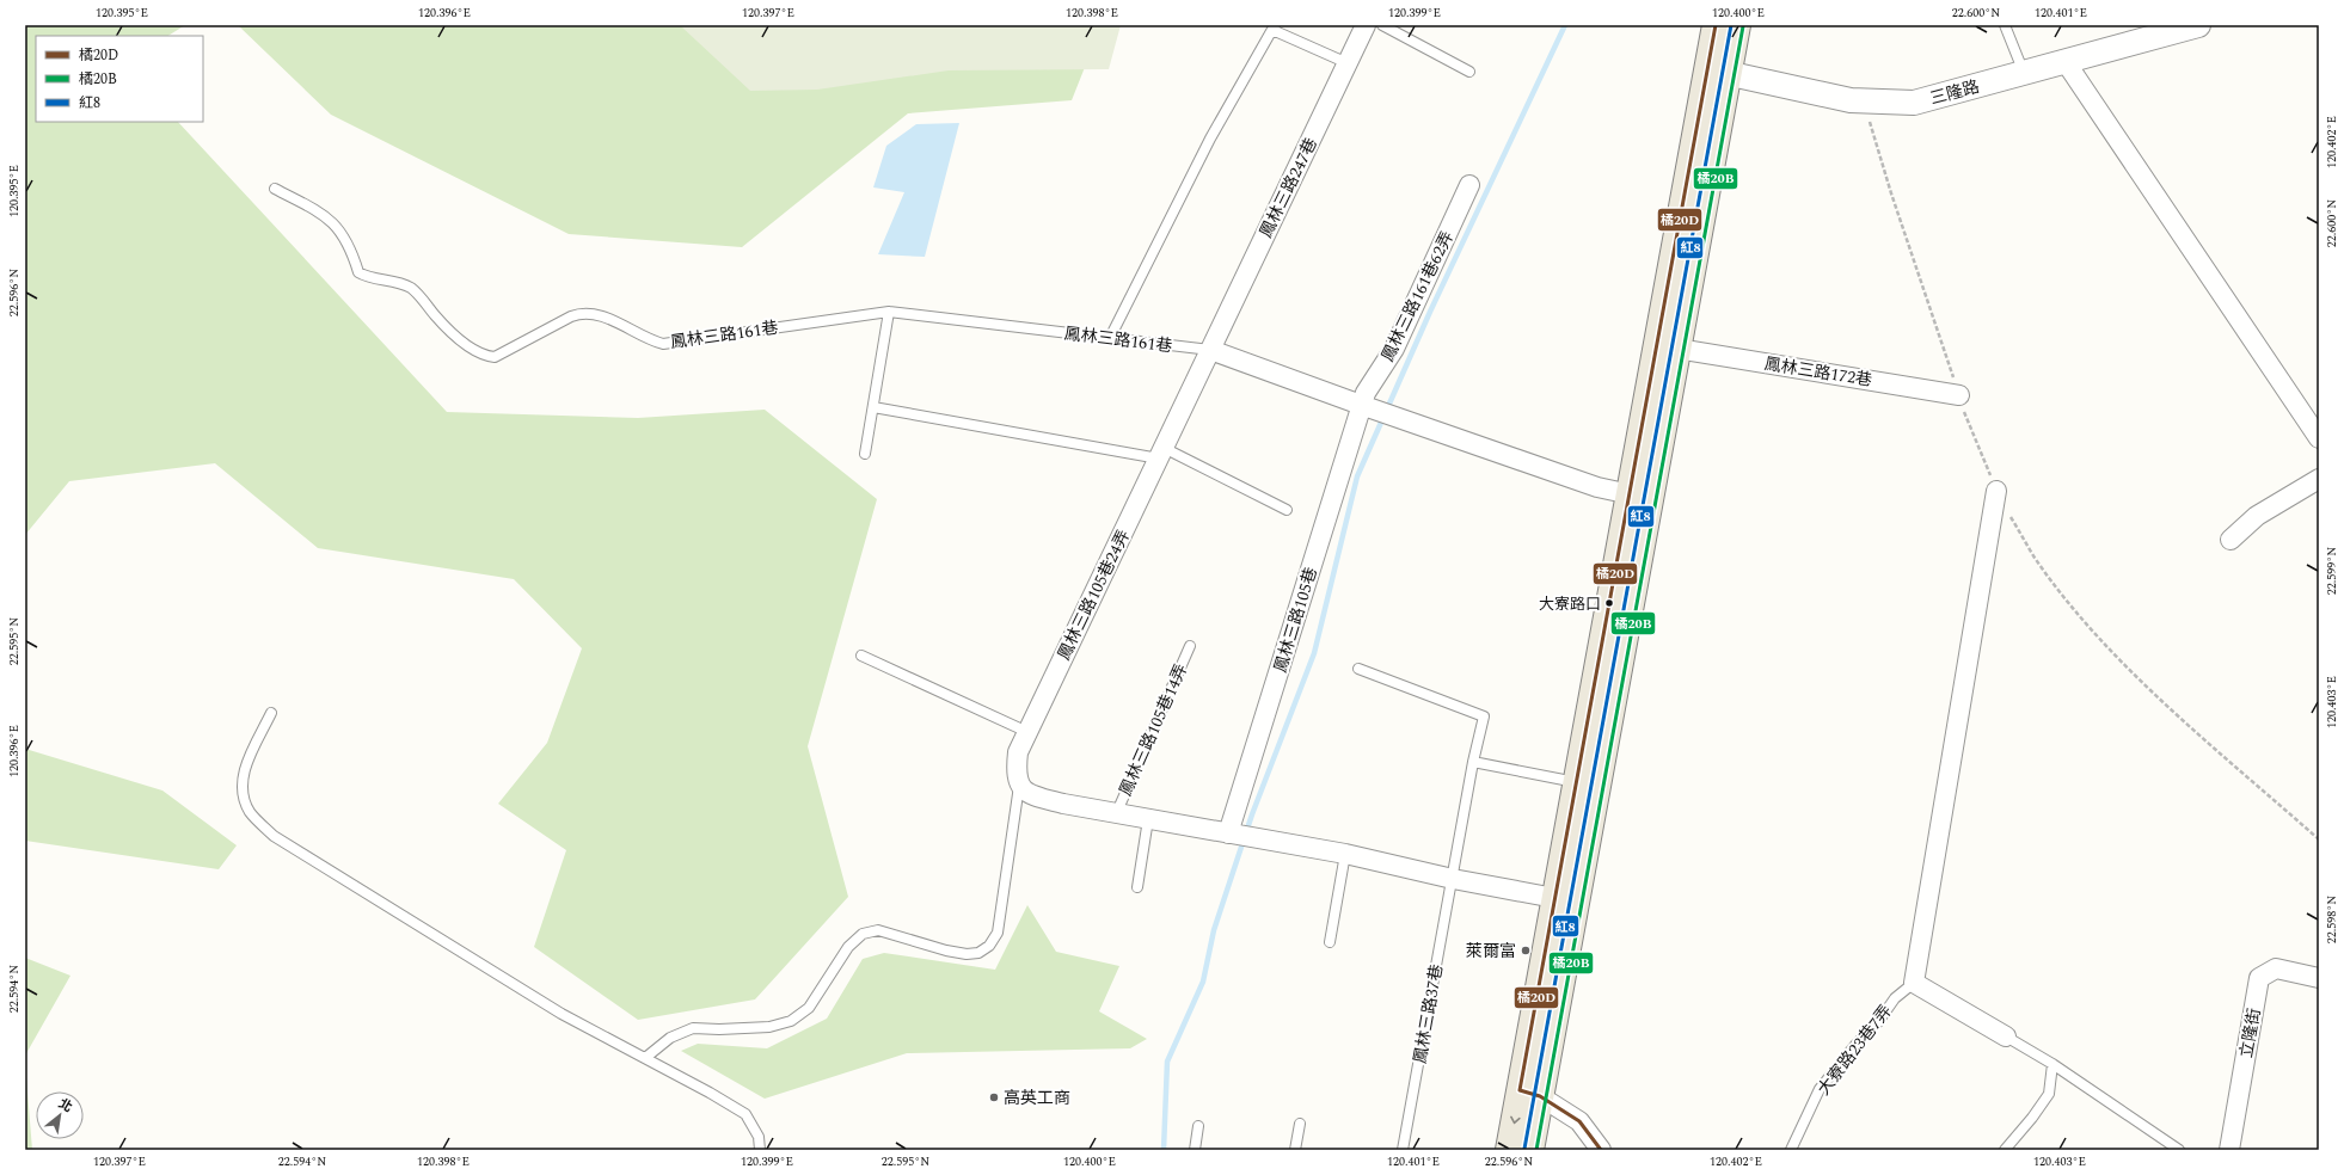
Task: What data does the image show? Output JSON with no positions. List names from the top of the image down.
{
  "streets": {
    "street": [
      "三隆路",
      "鳳林三路247巷",
      "鳳林三路161巷62弄",
      "鳳林三路172巷",
      "鳳林三路105巷24弄",
      "鳳林三路105巷",
      "立隆街"
    ],
    "lane": [
      "鳳林三路161巷",
      "鳳林三路105巷14弄",
      "鳳林三路37巷",
      "大寮路23巷7弄"
    ]
  },
  "crossings": [
    ["鳳林三路247巷", "鳳林三路161巷"],
    ["鳳林三路161巷62弄", "鳳林三路105巷"]
  ],
  "places": ["大寮路口", "萊爾富", "高英工商"],
  "lines": ["transit line 橘20D", "transit line 紅8", "transit line 橘20B"],
  "legend": ["橘20D", "橘20B", "紅8"],
  "north": "top right",
  "coordinates": [
    "120.395°E",
    "120.396°E",
    "120.397°E",
    "120.398°E",
    "120.399°E",
    "120.400°E",
    "22.600°N",
    "120.401°E",
    "120.402°E",
    "22.596°N",
    "22.599°N",
    "22.595°N",
    "120.403°E",
    "22.598°N",
    "22.594°N"
  ]
}
